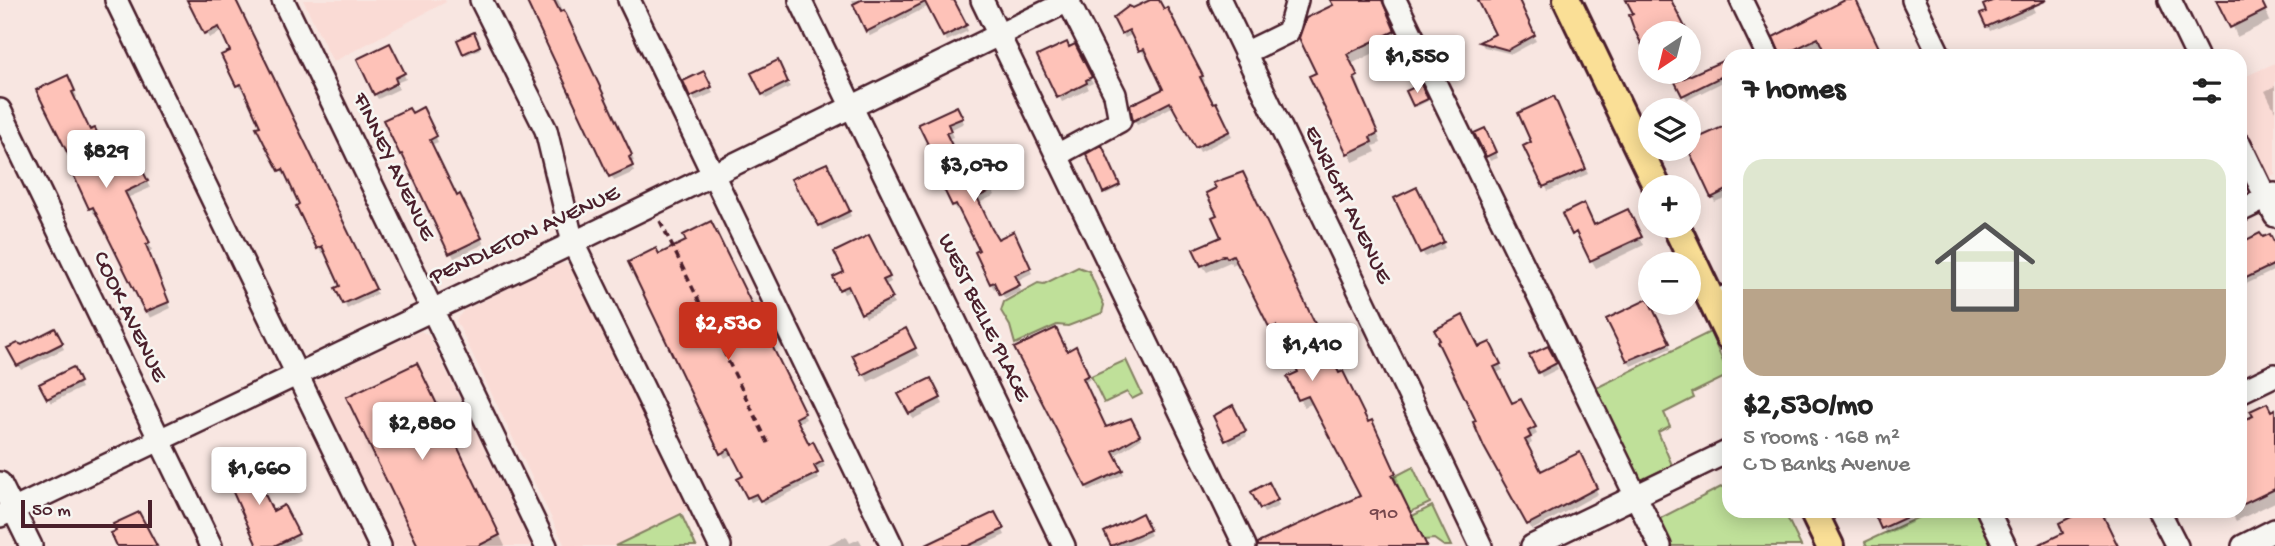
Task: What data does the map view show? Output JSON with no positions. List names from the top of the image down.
{
  "streets": {
    "street": [
      "FINNEY AVENUE",
      "ENRIGHT AVENUE",
      "PENDLETON AVENUE",
      "COOK AVENUE",
      "WEST BELLE PLACE"
    ]
  },
  "crossings": [
    ["FINNEY AVENUE", "PENDLETON AVENUE"],
    ["PENDLETON AVENUE", "COOK AVENUE"],
    ["PENDLETON AVENUE", "WEST BELLE PLACE"]
  ],
  "house_numbers": ["910"],
  "scale_bar": "50 m",
  "north": "bottom left",
  "page": {
    "map_buttons": ["+", "−"],
    "price": [
      "$1,550",
      "$829",
      "$3,070",
      "$2,530",
      "$1,410",
      "$2,880",
      "$1,660"
    ],
    "heading": "7 homes",
    "list": [
      {
        "name": "$2,530/mo",
        "note": "5 rooms · 168 m² · C D Banks Avenue"
      }
    ],
    "scale": "50 m"
  }
}
